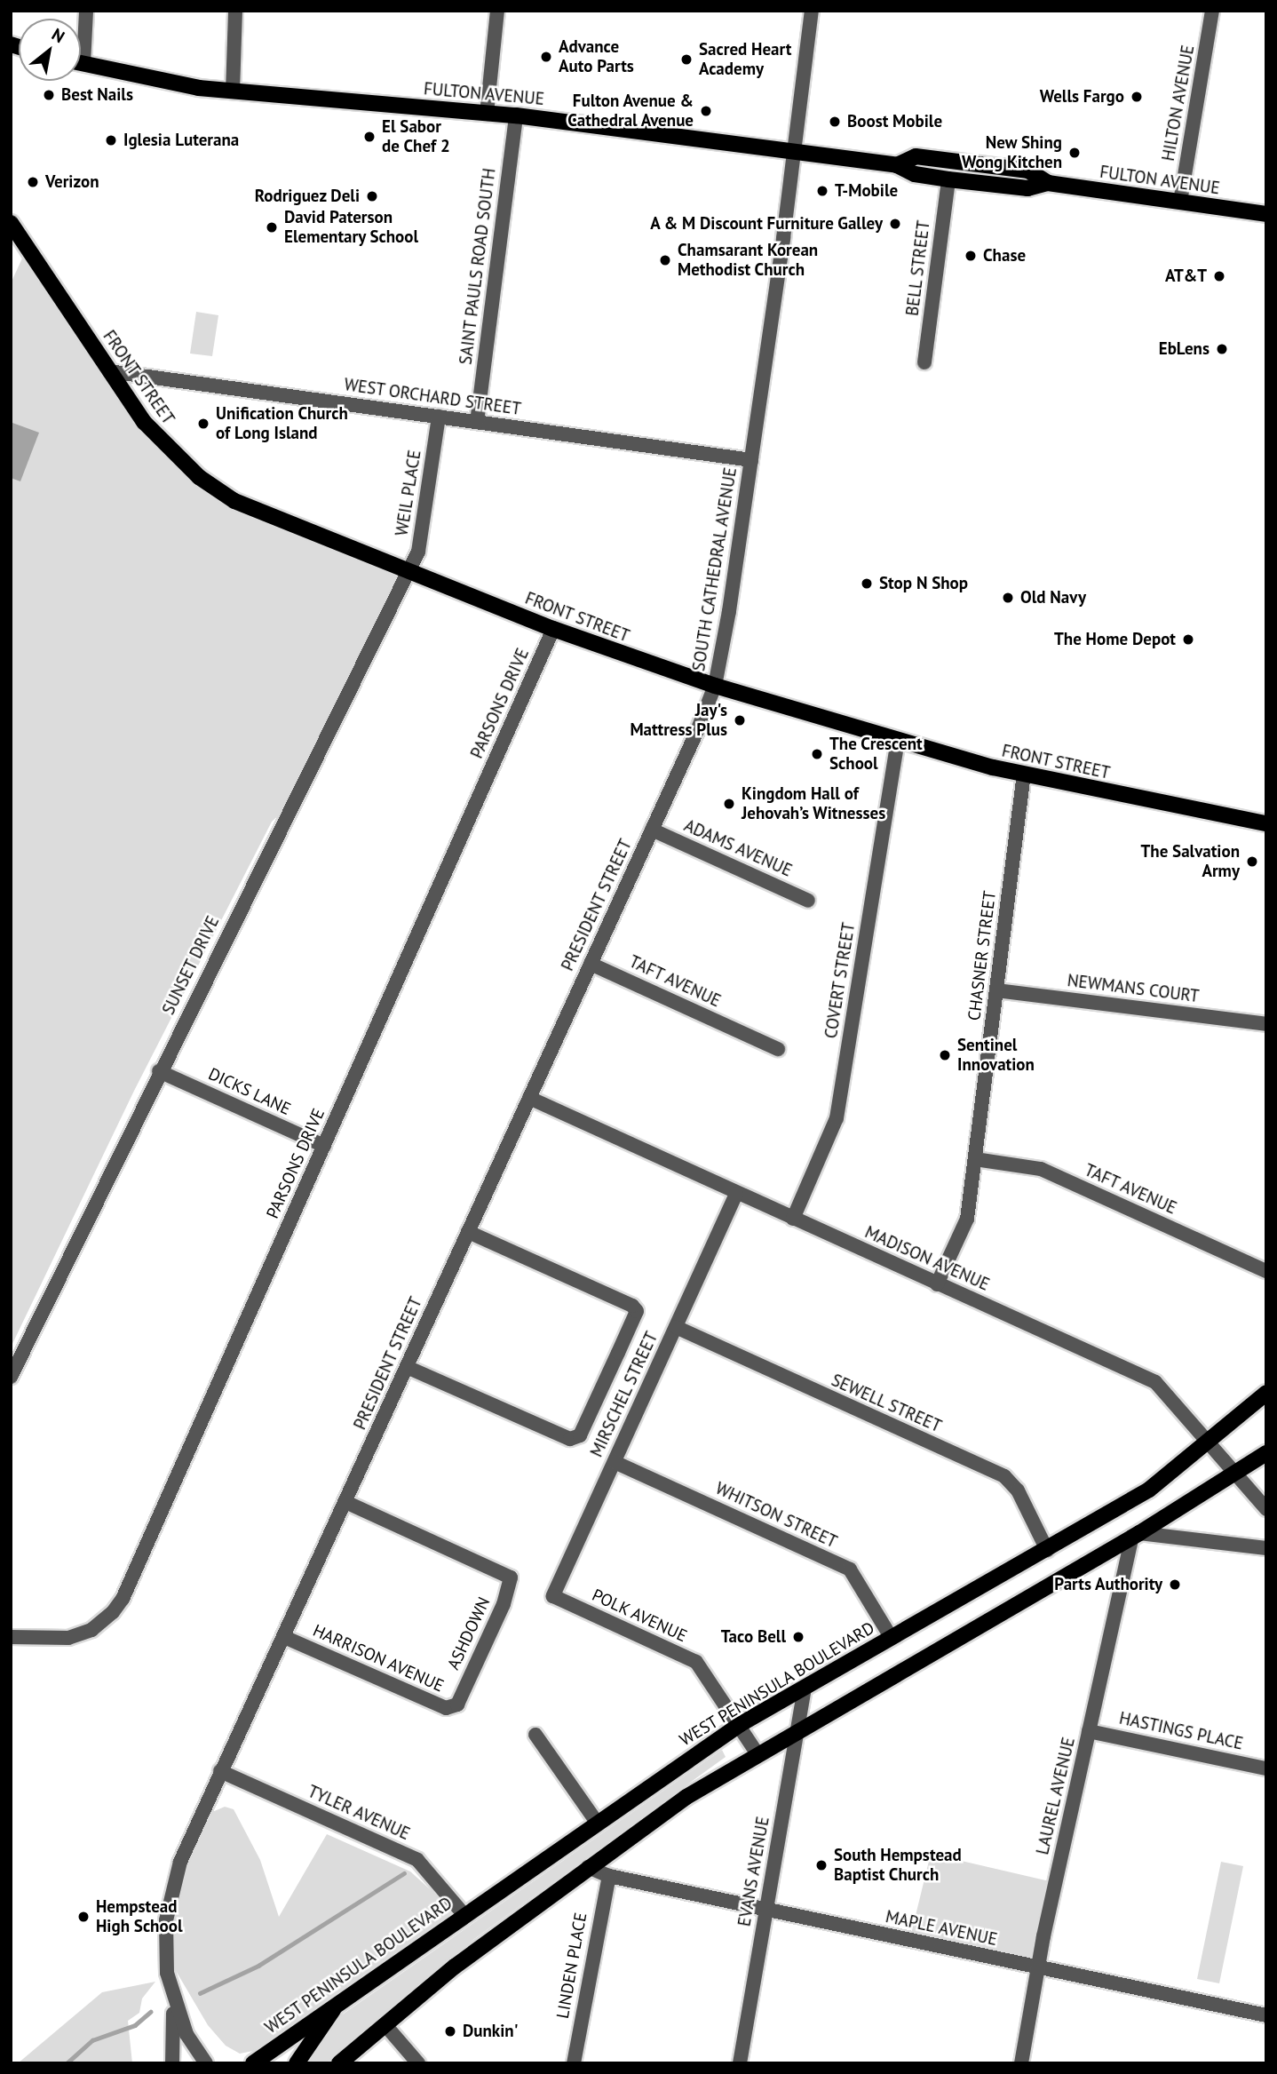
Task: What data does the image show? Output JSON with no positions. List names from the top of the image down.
{
  "streets": {
    "main road": ["FULTON AVENUE", "FRONT STREET", "WEST PENINSULA BOULEVARD"],
    "street": [
      "HILTON AVENUE",
      "SAINT PAULS ROAD SOUTH",
      "BELL STREET",
      "WEST ORCHARD STREET",
      "WEIL PLACE",
      "SOUTH CATHEDRAL AVENUE",
      "PARSONS DRIVE",
      "ADAMS AVENUE",
      "PRESIDENT STREET",
      "CHASNER STREET",
      "SUNSET DRIVE",
      "COVERT STREET",
      "TAFT AVENUE",
      "NEWMANS COURT",
      "DICKS LANE",
      "MADISON AVENUE",
      "MIRSCHEL STREET",
      "SEWELL STREET",
      "WHITSON STREET",
      "POLK AVENUE",
      "ASHDOWN",
      "HARRISON AVENUE",
      "HASTINGS PLACE",
      "LAUREL AVENUE",
      "TYLER AVENUE",
      "EVANS AVENUE",
      "MAPLE AVENUE",
      "LINDEN PLACE"
    ]
  },
  "crossings": [
    ["FULTON AVENUE", "HILTON AVENUE"],
    ["FULTON AVENUE", "SAINT PAULS ROAD SOUTH"],
    ["FULTON AVENUE", "BELL STREET"],
    ["FULTON AVENUE", "SOUTH CATHEDRAL AVENUE"],
    ["SAINT PAULS ROAD SOUTH", "WEST ORCHARD STREET"],
    ["FRONT STREET", "WEST ORCHARD STREET"],
    ["FRONT STREET", "WEIL PLACE"],
    ["FRONT STREET", "SOUTH CATHEDRAL AVENUE"],
    ["FRONT STREET", "PARSONS DRIVE"],
    ["FRONT STREET", "PRESIDENT STREET"],
    ["FRONT STREET", "CHASNER STREET"],
    ["FRONT STREET", "SUNSET DRIVE"],
    ["FRONT STREET", "COVERT STREET"],
    ["WEST ORCHARD STREET", "WEIL PLACE"],
    ["WEST ORCHARD STREET", "SOUTH CATHEDRAL AVENUE"],
    ["WEIL PLACE", "SUNSET DRIVE"],
    ["SOUTH CATHEDRAL AVENUE", "PRESIDENT STREET"],
    ["PARSONS DRIVE", "DICKS LANE"],
    ["ADAMS AVENUE", "PRESIDENT STREET"],
    ["PRESIDENT STREET", "TAFT AVENUE"],
    ["PRESIDENT STREET", "MADISON AVENUE"],
    ["PRESIDENT STREET", "ASHDOWN"],
    ["PRESIDENT STREET", "HARRISON AVENUE"],
    ["PRESIDENT STREET", "TYLER AVENUE"],
    ["CHASNER STREET", "TAFT AVENUE"],
    ["CHASNER STREET", "NEWMANS COURT"],
    ["CHASNER STREET", "MADISON AVENUE"],
    ["SUNSET DRIVE", "DICKS LANE"],
    ["COVERT STREET", "MADISON AVENUE"],
    ["MADISON AVENUE", "MIRSCHEL STREET"],
    ["MADISON AVENUE", "WEST PENINSULA BOULEVARD"],
    ["MIRSCHEL STREET", "SEWELL STREET"],
    ["MIRSCHEL STREET", "WHITSON STREET"],
    ["MIRSCHEL STREET", "POLK AVENUE"],
    ["SEWELL STREET", "WEST PENINSULA BOULEVARD"],
    ["WHITSON STREET", "WEST PENINSULA BOULEVARD"],
    ["POLK AVENUE", "WEST PENINSULA BOULEVARD"],
    ["ASHDOWN", "HARRISON AVENUE"],
    ["WEST PENINSULA BOULEVARD", "TYLER AVENUE"],
    ["WEST PENINSULA BOULEVARD", "EVANS AVENUE"],
    ["HASTINGS PLACE", "LAUREL AVENUE"],
    ["LAUREL AVENUE", "MAPLE AVENUE"],
    ["EVANS AVENUE", "MAPLE AVENUE"],
    ["MAPLE AVENUE", "LINDEN PLACE"]
  ],
  "places": [
    "Advance Auto Parts",
    "Sacred Heart Academy",
    "Best Nails",
    "Wells Fargo",
    "Fulton Avenue & Cathedral Avenue",
    "Boost Mobile",
    "El Sabor de Chef 2",
    "Iglesia Luterana",
    "New Shing Wong Kitchen",
    "Verizon",
    "T-Mobile",
    "Rodriguez Deli",
    "A & M Discount Furniture Galley",
    "David Paterson Elementary School",
    "Chase",
    "Chamsarant Korean Methodist Church",
    "AT&T",
    "EbLens",
    "Unification Church of Long Island",
    "Stop N Shop",
    "Old Navy",
    "The Home Depot",
    "Jay's Mattress Plus",
    "The Crescent School",
    "Kingdom Hall of Jehovah’s Witnesses",
    "The Salvation Army",
    "Sentinel Innovation",
    "Parts Authority",
    "Taco Bell",
    "South Hempstead Baptist Church",
    "Hempstead High School",
    "Dunkin'"
  ],
  "north": "top right"
}
